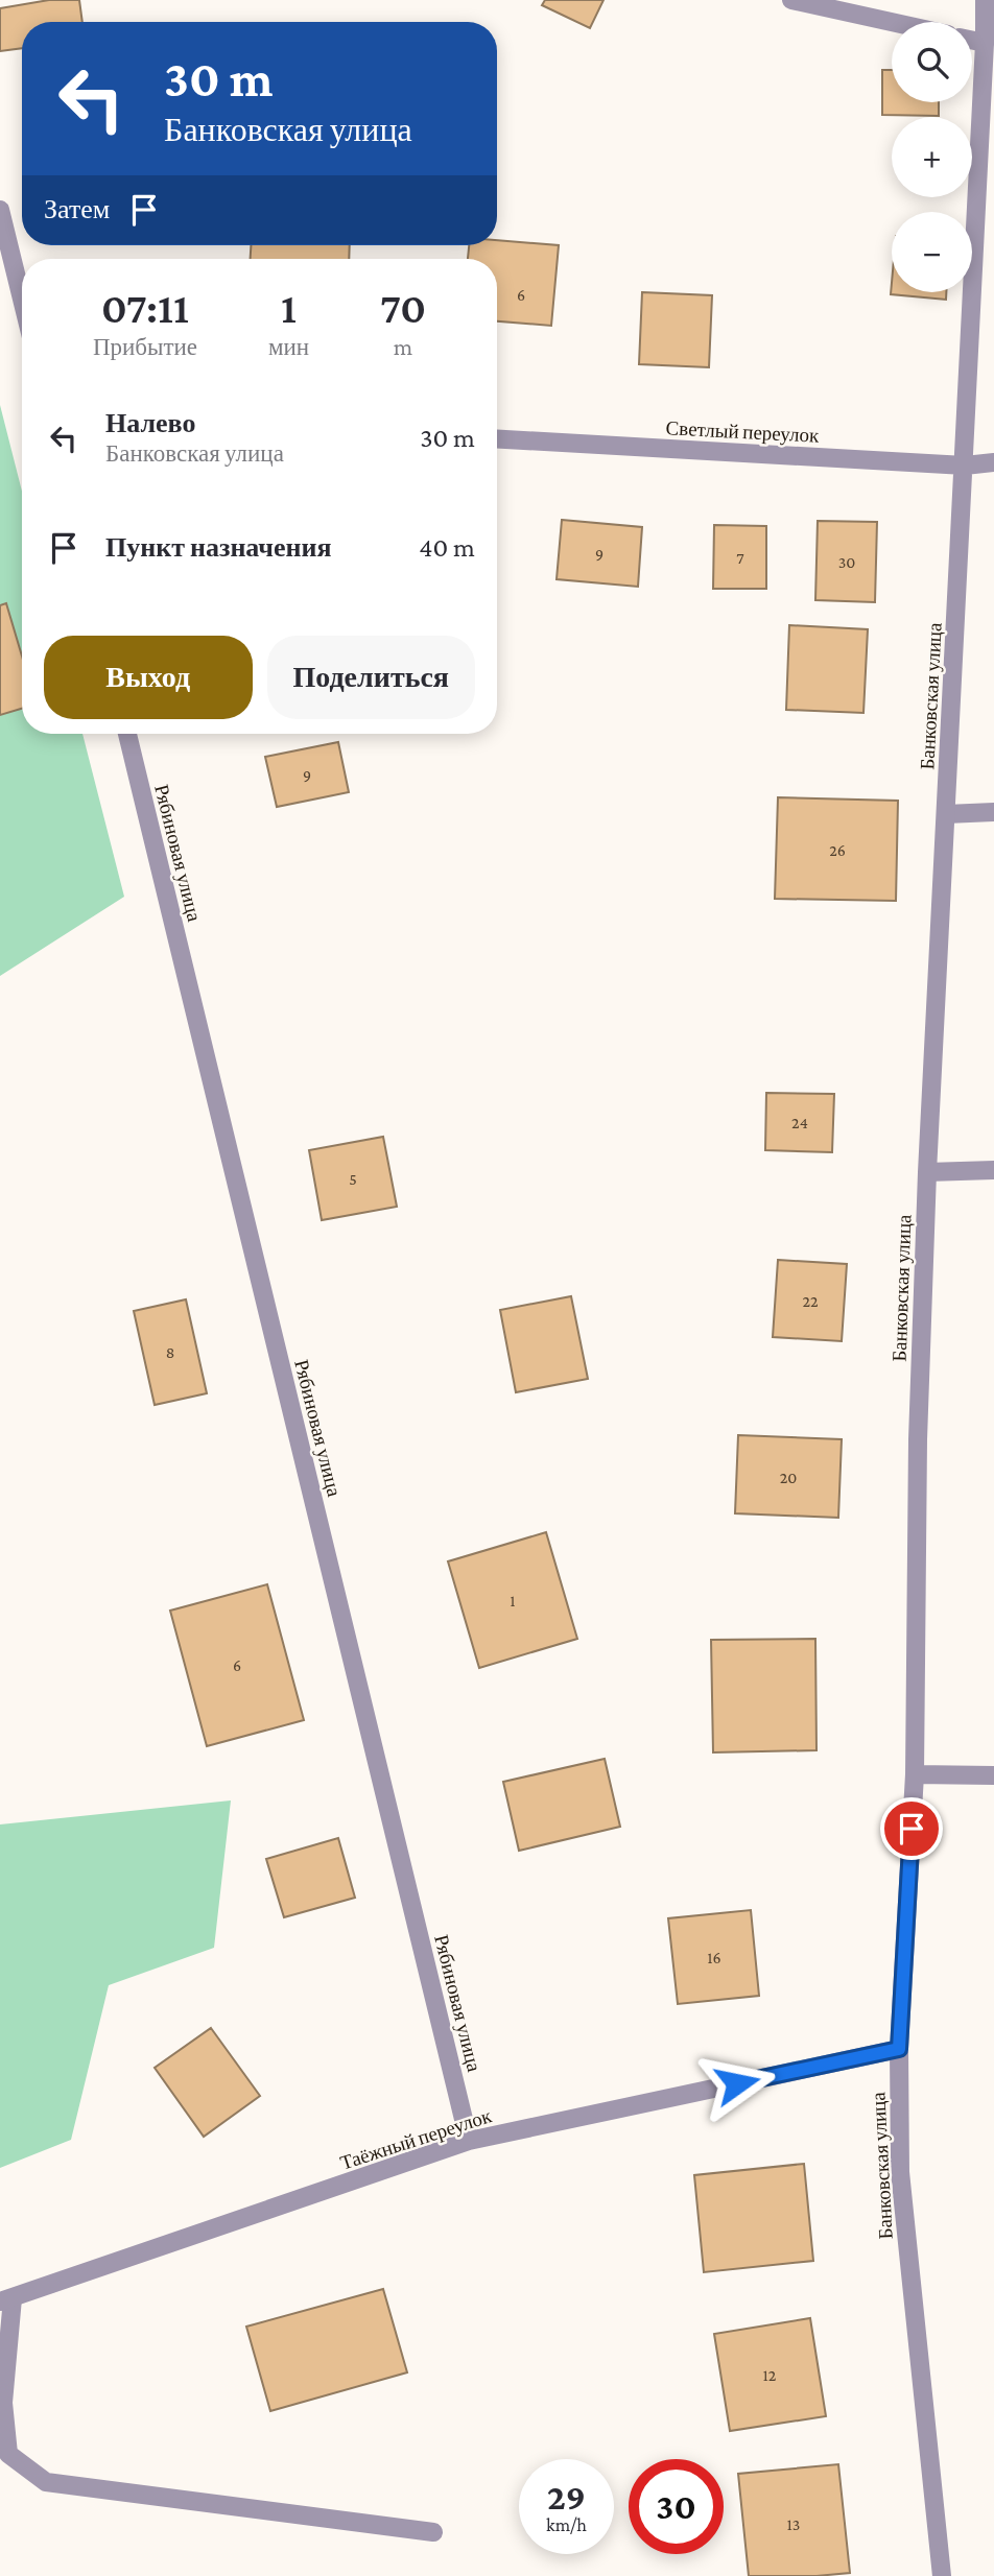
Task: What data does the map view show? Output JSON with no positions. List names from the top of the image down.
{
  "streets": {
    "street": [
      "Светлый переулок",
      "Банковская улица",
      "Рябиновая улица",
      "Таёжный переулок"
    ]
  },
  "crossings": [
    ["Светлый переулок", "Банковская улица"],
    ["Банковская улица", "Таёжный переулок"],
    ["Рябиновая улица", "Таёжный переулок"]
  ],
  "house_numbers": [
    "6",
    "9",
    "7",
    "30",
    "9",
    "26",
    "24",
    "5",
    "22",
    "8",
    "20",
    "1",
    "6",
    "16",
    "12",
    "13"
  ],
  "page": {
    "map_buttons": ["+", "−"],
    "turn": ["30 m", "Банковская улица"],
    "then": "Затем",
    "eta": [
      "07:11",
      "Прибытие",
      "1",
      "мин",
      "70",
      "m"
    ],
    "list": [
      {
        "name": "Налево",
        "note": "Банковская улица",
        "value": "30 m"
      },
      {
        "name": "Пункт назначения",
        "value": "40 m"
      }
    ],
    "buttons": ["Выход", "Поделиться"],
    "speed": "29 km/h",
    "limit": "30"
  }
}
